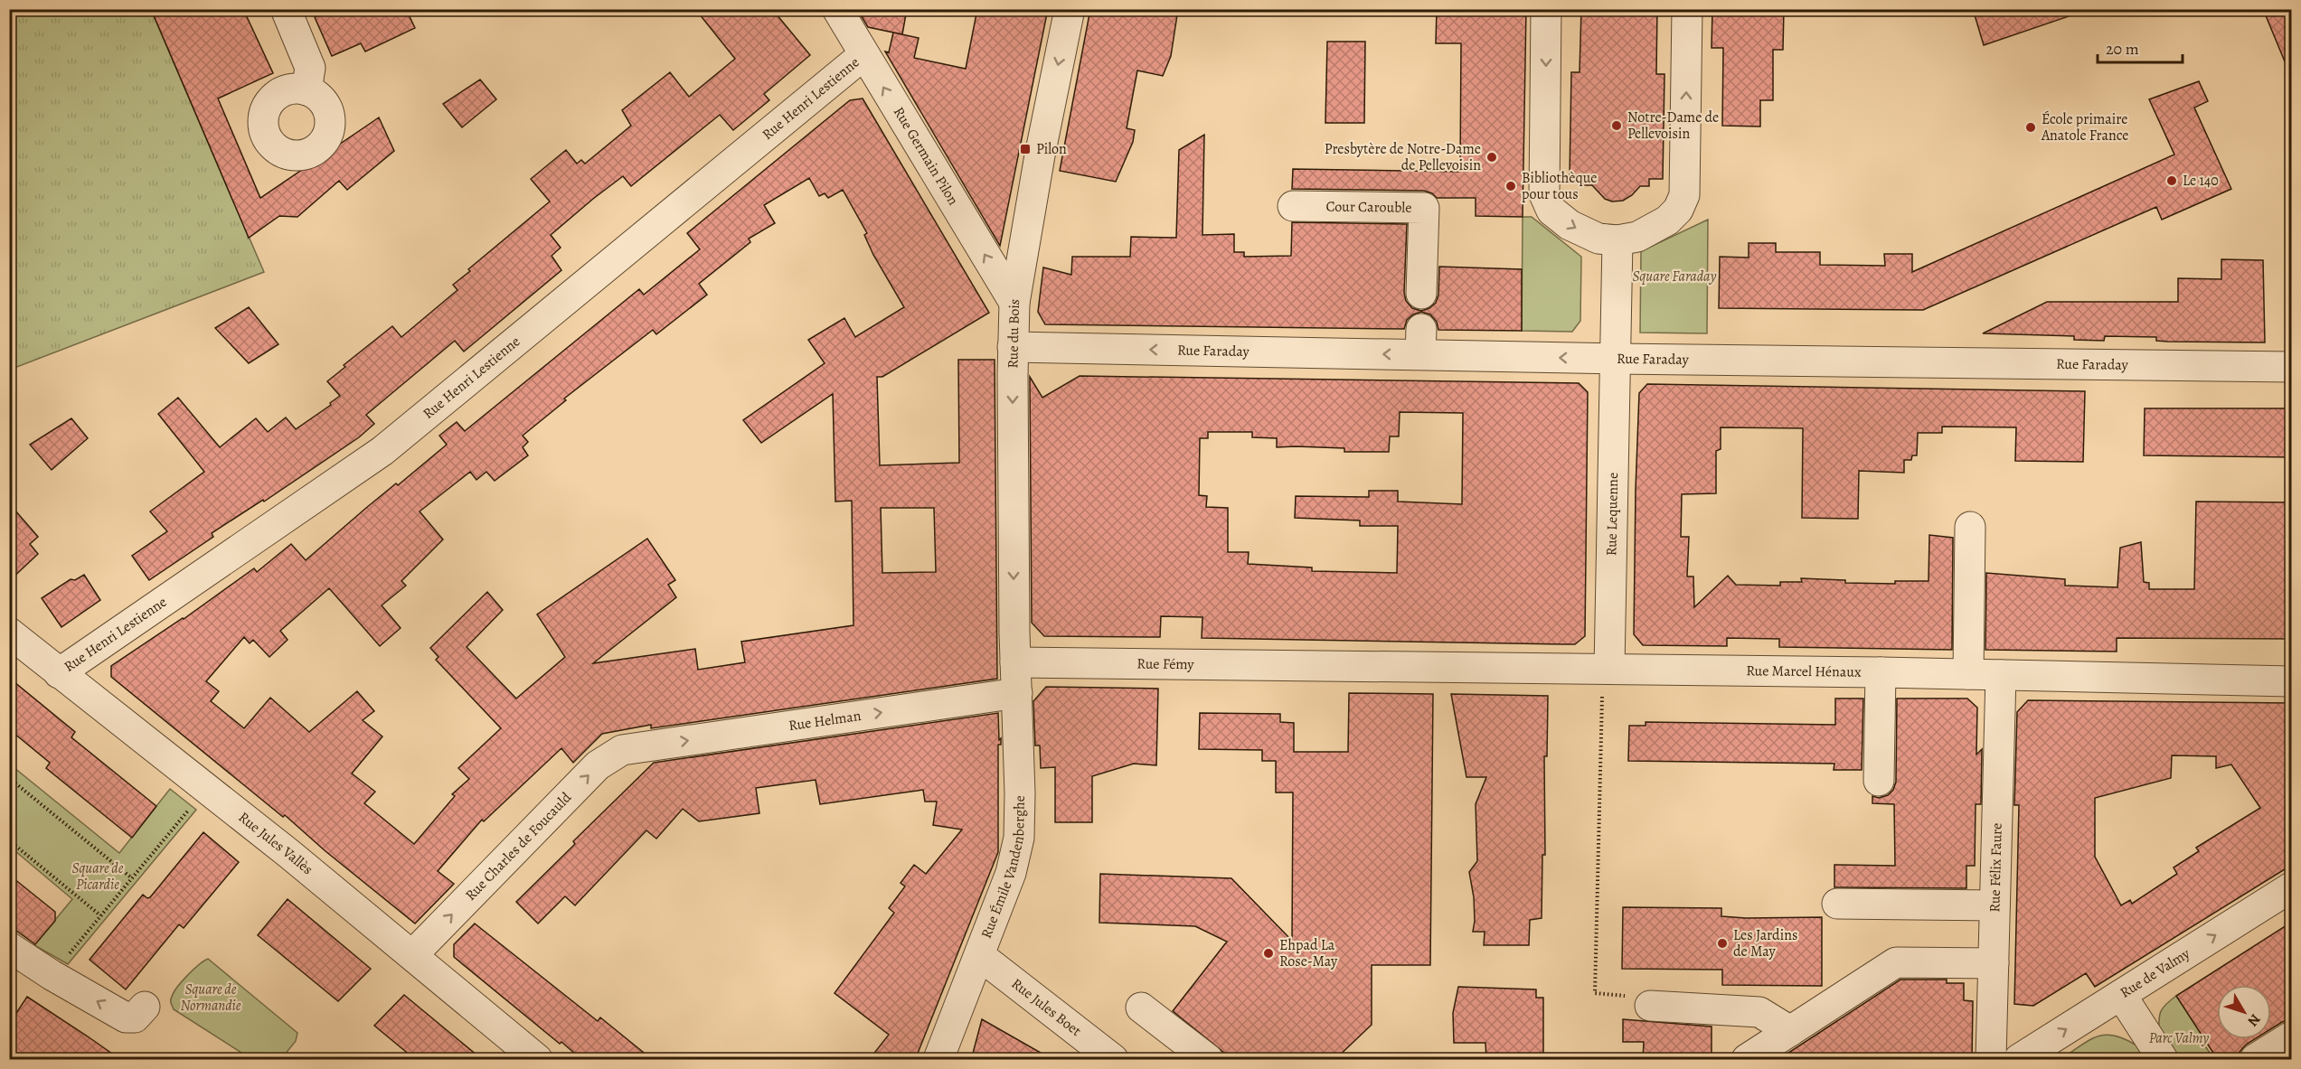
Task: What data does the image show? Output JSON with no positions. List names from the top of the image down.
{
  "streets": {
    "street": [
      "Rue Henri Lestienne",
      "Rue Germain Pilon",
      "Cour Carouble",
      "Rue du Bois",
      "Rue Faraday",
      "Rue Lequenne",
      "Rue Fémy",
      "Rue Marcel Hénaux",
      "Rue Helman",
      "Rue Jules Vallès",
      "Rue Charles de Foucauld",
      "Rue Émile Vandenberghe",
      "Rue Félix Faure",
      "Rue de Valmy",
      "Rue Jules Boet"
    ]
  },
  "crossings": [
    ["Rue Henri Lestienne", "Rue Germain Pilon"],
    ["Rue Henri Lestienne", "Rue Jules Vallès"],
    ["Rue Germain Pilon", "Rue du Bois"],
    ["Rue du Bois", "Rue Faraday"],
    ["Rue du Bois", "Rue Fémy"],
    ["Rue du Bois", "Rue Émile Vandenberghe"],
    ["Rue Faraday", "Rue Lequenne"],
    ["Rue Lequenne", "Rue Marcel Hénaux"],
    ["Rue Fémy", "Rue Marcel Hénaux"],
    ["Rue Fémy", "Rue Émile Vandenberghe"],
    ["Rue Marcel Hénaux", "Rue Félix Faure"],
    ["Rue Helman", "Rue Charles de Foucauld"],
    ["Rue Helman", "Rue Émile Vandenberghe"],
    ["Rue Jules Vallès", "Rue Charles de Foucauld"],
    ["Rue Émile Vandenberghe", "Rue Jules Boet"]
  ],
  "one_way": [
    "Rue Germain Pilon",
    "Rue du Bois",
    "Rue Faraday",
    "Rue Helman",
    "Rue Charles de Foucauld",
    "Rue de Valmy"
  ],
  "parks": [
    "Square Faraday",
    "Square de Picardie",
    "Square de Normandie",
    "Parc Valmy"
  ],
  "places": {
    "other": [
      "Notre-Dame de Pellevoisin",
      "École primaire Anatole France",
      "Presbytère de Notre-Dame de Pellevoisin",
      "Le 140",
      "Bibliothèque pour tous",
      "Les Jardins de May",
      "Ehpad La Rose-May"
    ],
    "transit": ["Pilon"]
  },
  "scale_bar": "20 m",
  "north": "bottom right"
}
